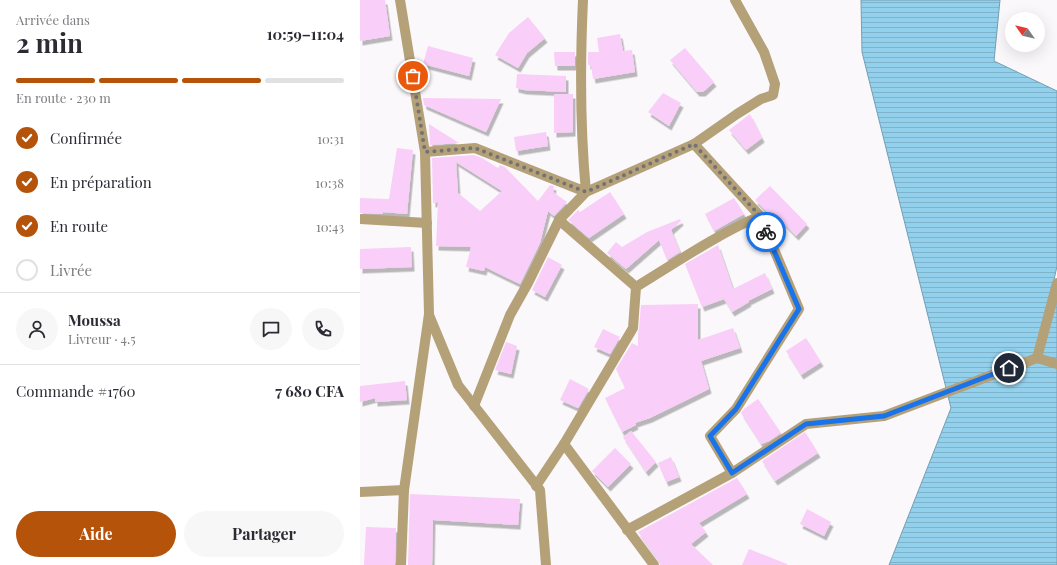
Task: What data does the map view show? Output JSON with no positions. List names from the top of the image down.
{
  "north": "top left",
  "page": {
    "heading": ["2 min", "Arrivée dans", "10:59–11:04"],
    "panel": [
      "Moussa",
      "Livreur · 4.5",
      "Commande #1760",
      "7 680 CFA"
    ],
    "bar": "En route · 230 m",
    "list": [
      ["Confirmée", "10:31"],
      ["En préparation", "10:38"],
      ["En route", "10:43"],
      "Livrée"
    ],
    "buttons": ["Aide", "Partager"]
  }
}
